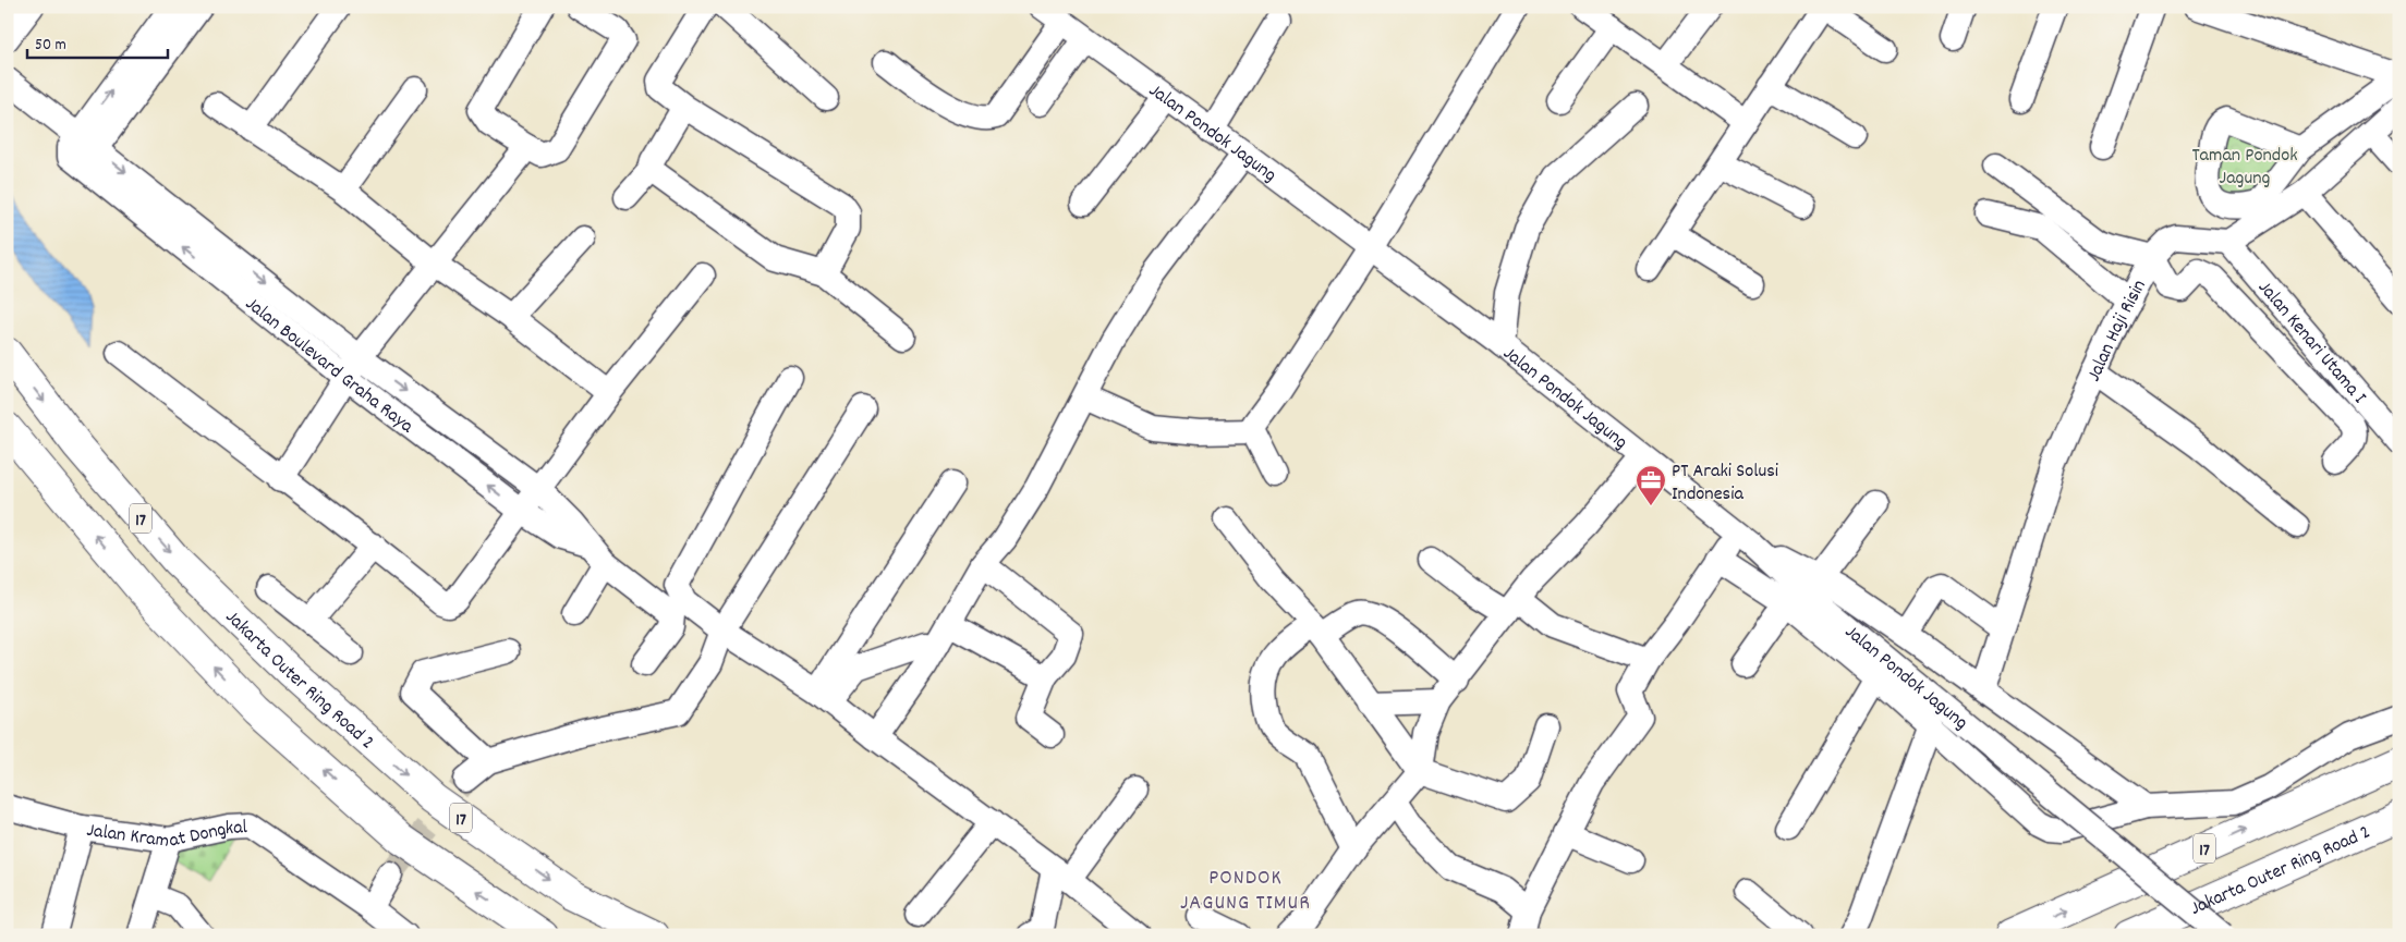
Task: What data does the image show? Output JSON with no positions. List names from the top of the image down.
{
  "streets": {
    "highway": ["17", "Jakarta Outer Ring Road 2"],
    "street": [
      "Jalan Pondok Jagung",
      "Jalan Haji Risin",
      "Jalan Kenari Utama I",
      "Jalan Boulevard Graha Raya",
      "Jalan Kramat Dongkal"
    ]
  },
  "crossings": [
    ["Jalan Haji Risin", "Jalan Kenari Utama I"]
  ],
  "districts": ["PONDOK JAGUNG TIMUR"],
  "parks": ["Taman Pondok Jagung"],
  "places": {
    "office": ["PT Araki Solusi Indonesia"]
  },
  "scale_bar": "50 m"
}
